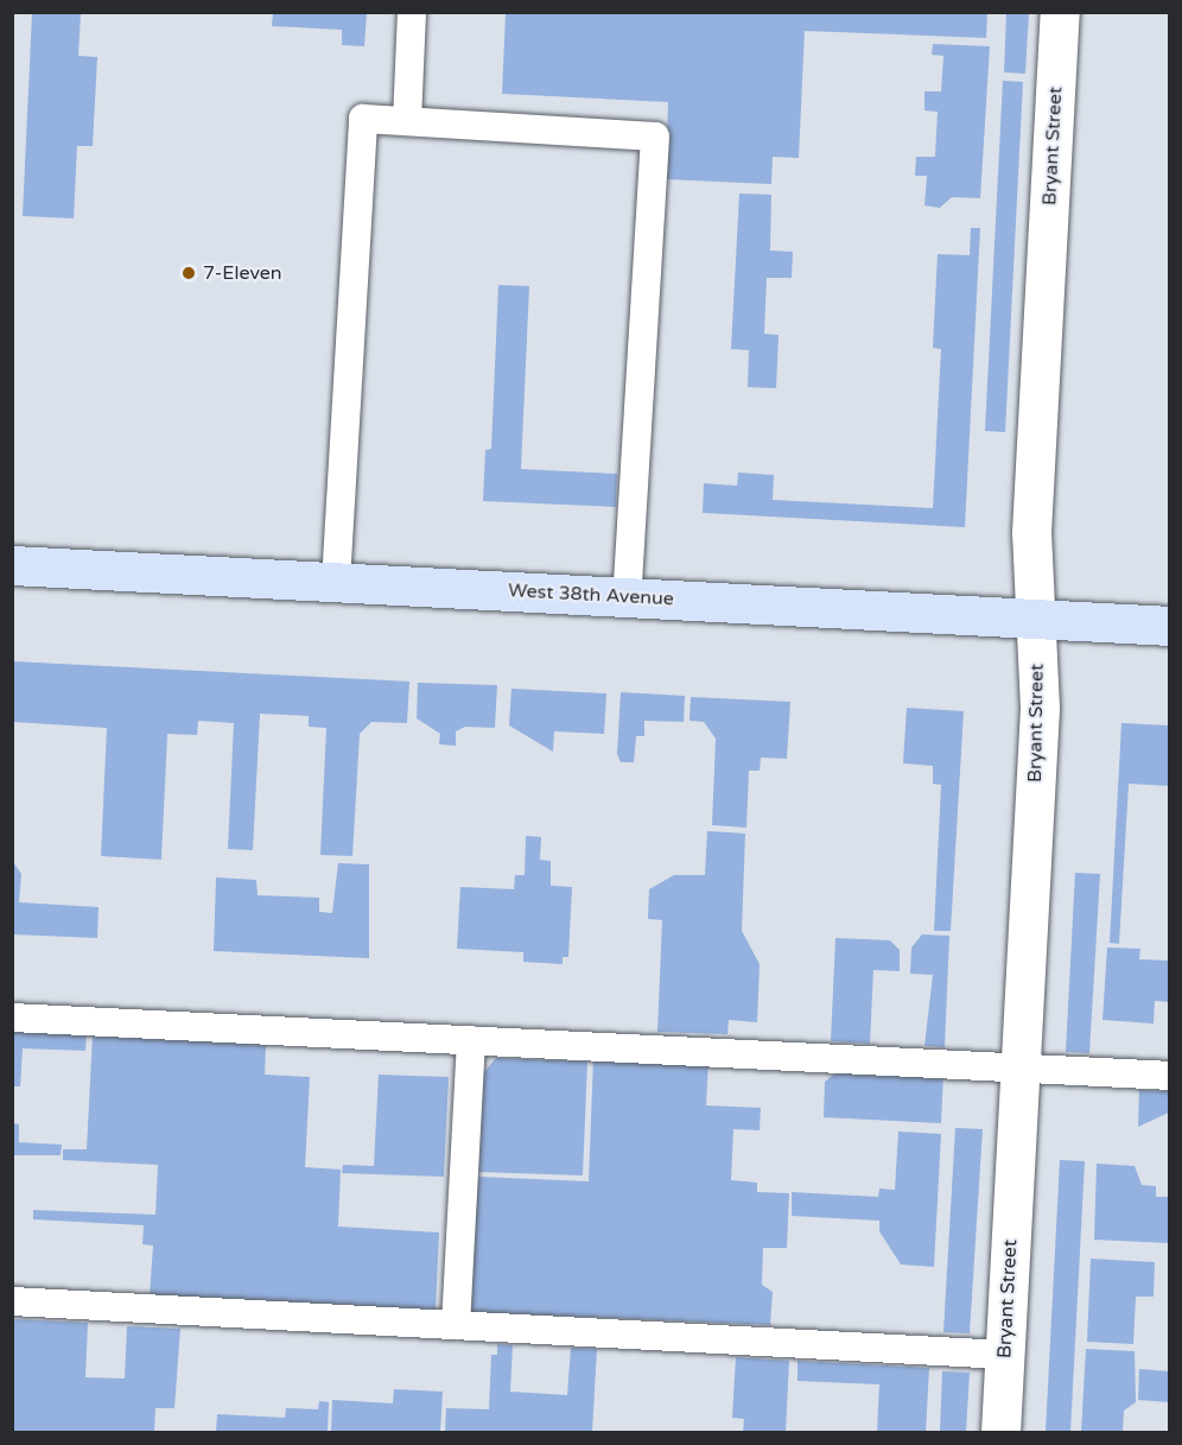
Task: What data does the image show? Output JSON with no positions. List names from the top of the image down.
{
  "streets": {
    "main road": ["West 38th Avenue"],
    "street": ["Bryant Street"]
  },
  "crossings": [
    ["Bryant Street", "West 38th Avenue"]
  ],
  "places": ["7-Eleven"]
}
